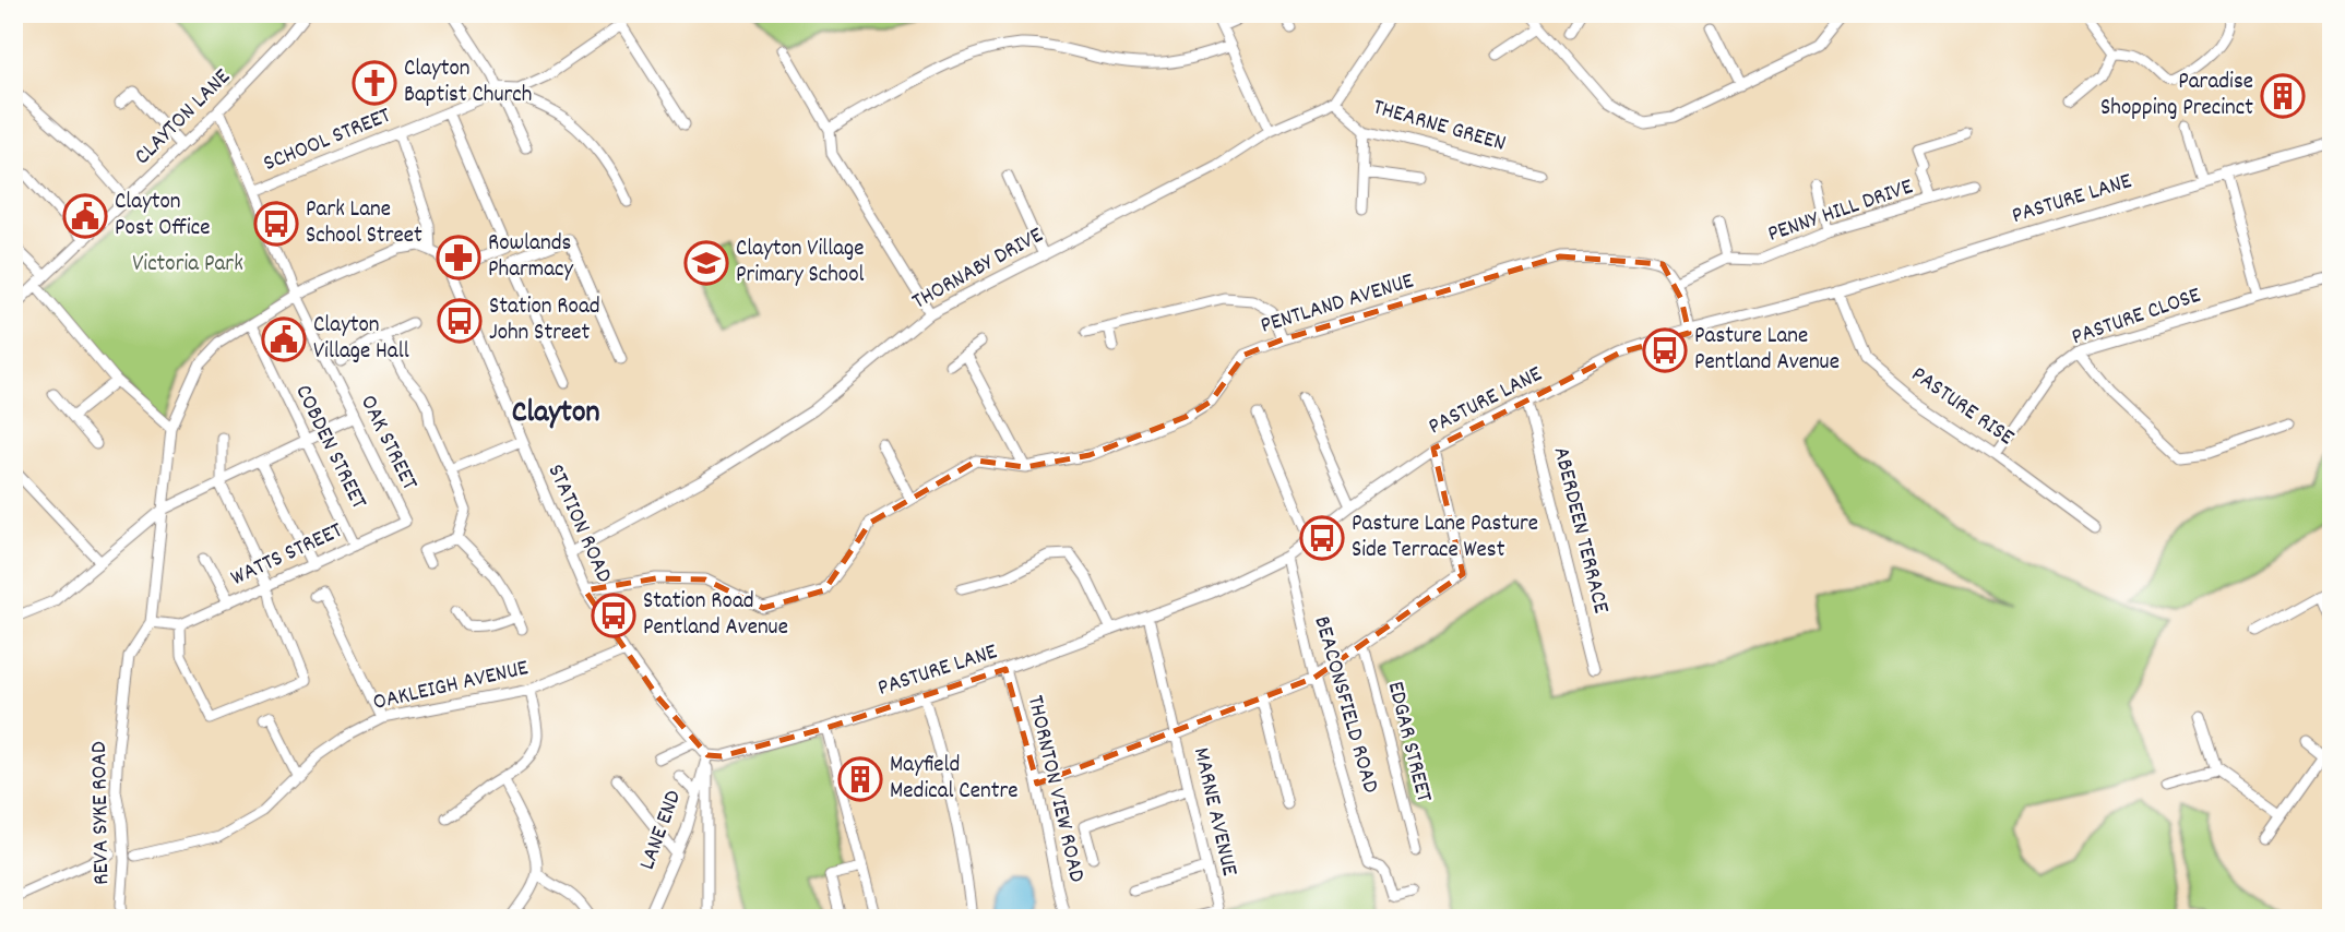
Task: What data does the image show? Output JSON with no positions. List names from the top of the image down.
{
  "streets": {
    "street": [
      "CLAYTON LANE",
      "THEARNE GREEN",
      "SCHOOL STREET",
      "PASTURE LANE",
      "PENNY HILL DRIVE",
      "THORNABY DRIVE",
      "PENTLAND AVENUE",
      "PASTURE CLOSE",
      "PASTURE RISE",
      "OAK STREET",
      "COBDEN STREET",
      "STATION ROAD",
      "ABERDEEN TERRACE",
      "WATTS STREET",
      "OAKLEIGH AVENUE",
      "BEACONSFIELD ROAD",
      "EDGAR STREET",
      "THORNTON VIEW ROAD",
      "MARNE AVENUE",
      "REVA SYKE ROAD",
      "LANE END"
    ]
  },
  "crossings": [
    ["CLAYTON LANE", "OAK STREET"],
    ["THEARNE GREEN", "THORNABY DRIVE"],
    ["SCHOOL STREET", "OAK STREET"],
    ["PASTURE LANE", "PASTURE RISE"],
    ["PASTURE LANE", "ABERDEEN TERRACE"],
    ["PASTURE LANE", "BEACONSFIELD ROAD"],
    ["PASTURE LANE", "THORNTON VIEW ROAD"],
    ["PASTURE LANE", "MARNE AVENUE"],
    ["PASTURE LANE", "LANE END"],
    ["PENNY HILL DRIVE", "PENTLAND AVENUE"],
    ["THORNABY DRIVE", "STATION ROAD"],
    ["PENTLAND AVENUE", "STATION ROAD"],
    ["PASTURE CLOSE", "PASTURE RISE"],
    ["OAK STREET", "WATTS STREET"],
    ["COBDEN STREET", "WATTS STREET"],
    ["STATION ROAD", "OAKLEIGH AVENUE"],
    ["STATION ROAD", "LANE END"]
  ],
  "districts": ["Clayton"],
  "parks": ["Victoria Park"],
  "places": {
    "church": ["Clayton Baptist Church"],
    "building": ["Paradise Shopping Precinct", "Mayfield Medical Centre"],
    "public building": ["Clayton Post Office", "Clayton Village Hall"],
    "bus stop": [
      "Park Lane School Street",
      "Station Road John Street",
      "Pasture Lane Pentland Avenue",
      "Pasture Lane Pasture Side Terrace West",
      "Station Road Pentland Avenue"
    ],
    "pharmacy": ["Rowlands Pharmacy"],
    "school or university": ["Clayton Village Primary School"]
  }
}
